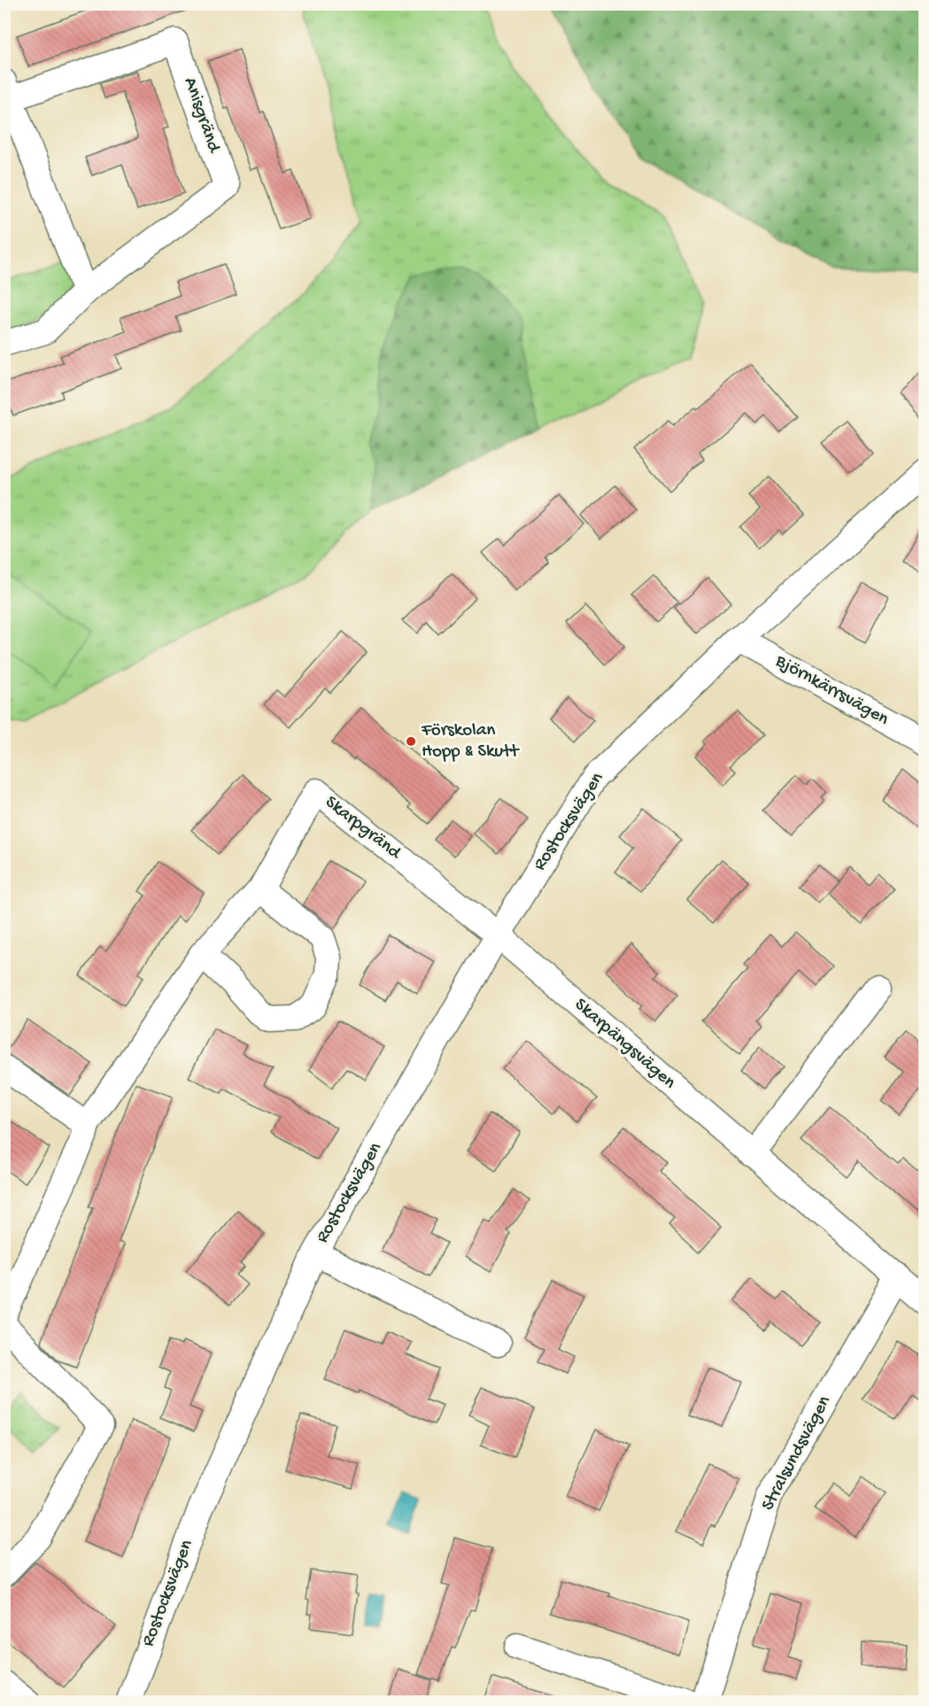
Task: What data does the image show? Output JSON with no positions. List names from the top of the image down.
{
  "streets": {
    "street": [
      "Anisgränd",
      "Björnkärrsvägen",
      "Rostocksvägen",
      "Skarpgränd",
      "Skarpängsvägen",
      "Stralsundsvägen"
    ]
  },
  "crossings": [
    ["Björnkärrsvägen", "Rostocksvägen"],
    ["Rostocksvägen", "Skarpgränd"],
    ["Rostocksvägen", "Skarpängsvägen"],
    ["Skarpgränd", "Skarpängsvägen"],
    ["Skarpängsvägen", "Stralsundsvägen"]
  ],
  "places": ["Förskolan Hopp & Skutt"]
}
